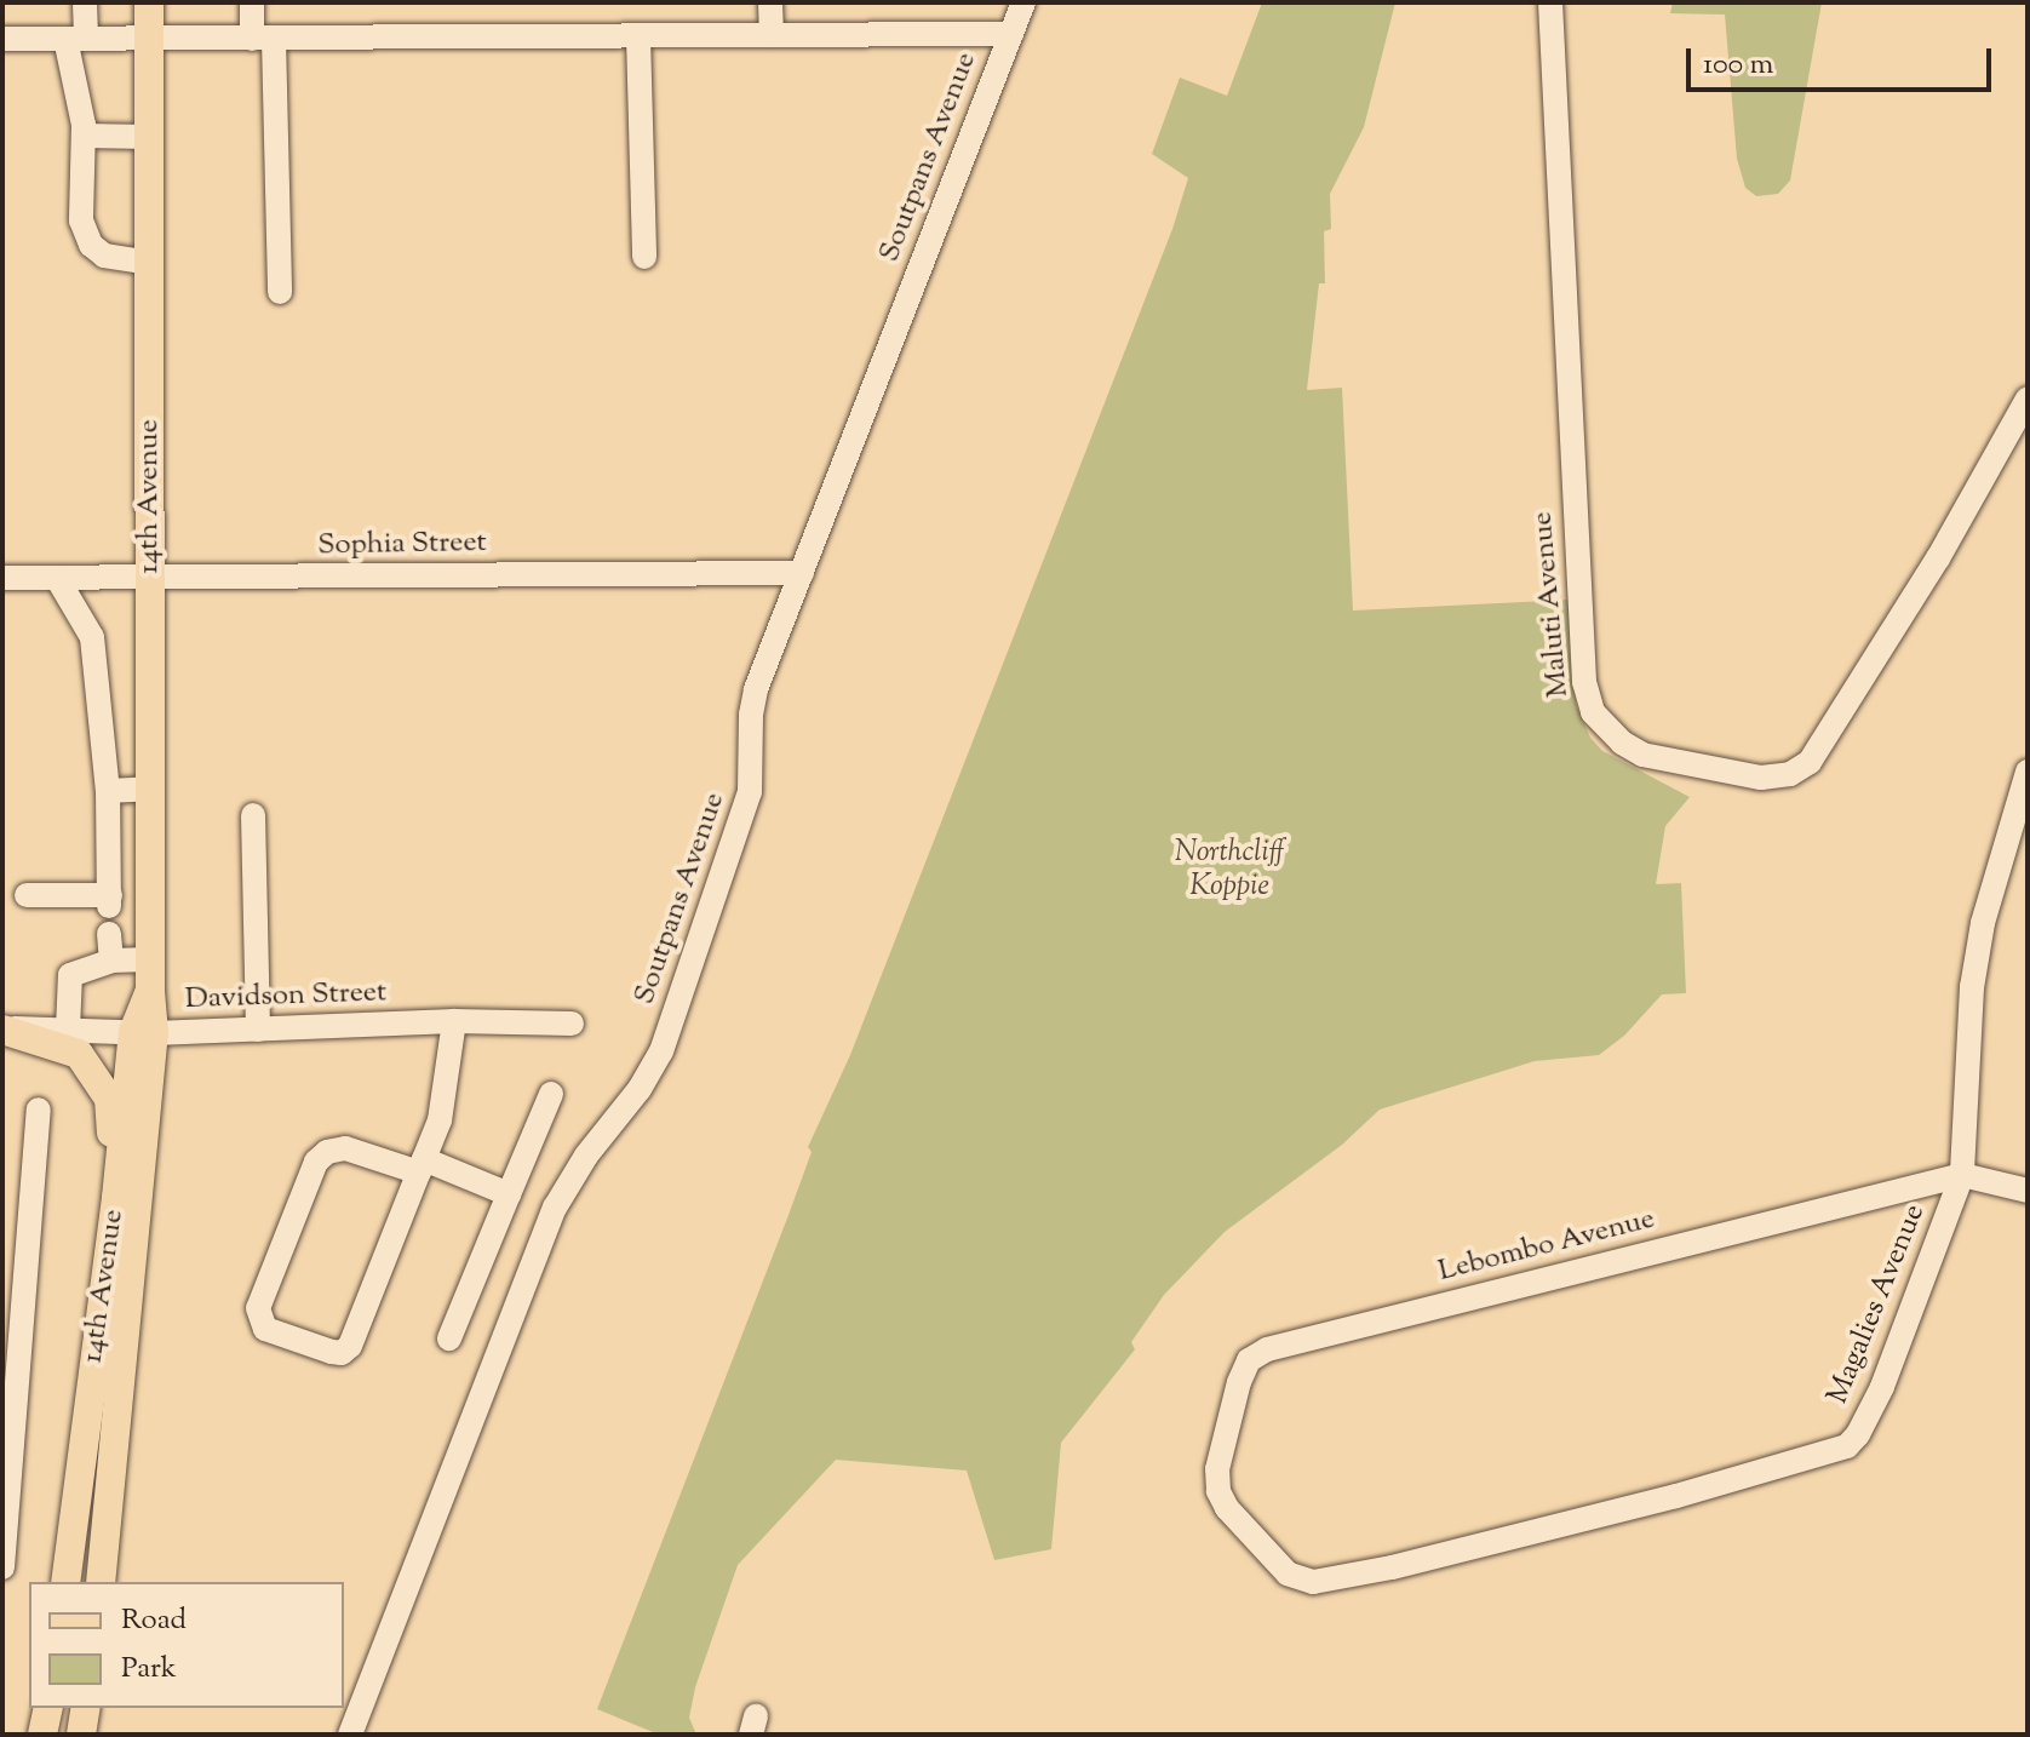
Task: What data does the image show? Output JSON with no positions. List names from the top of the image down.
{
  "streets": {
    "main road": ["14th Avenue"],
    "street": [
      "Soutpans Avenue",
      "Sophia Street",
      "Maluti Avenue",
      "Davidson Street",
      "Lebombo Avenue",
      "Magalies Avenue"
    ]
  },
  "crossings": [
    ["Soutpans Avenue", "Sophia Street"],
    ["14th Avenue", "Sophia Street"],
    ["14th Avenue", "Davidson Street"],
    ["Lebombo Avenue", "Magalies Avenue"]
  ],
  "parks": ["Northcliff Koppie"],
  "legend": ["Road", "Park"],
  "scale_bar": "100 m"
}
